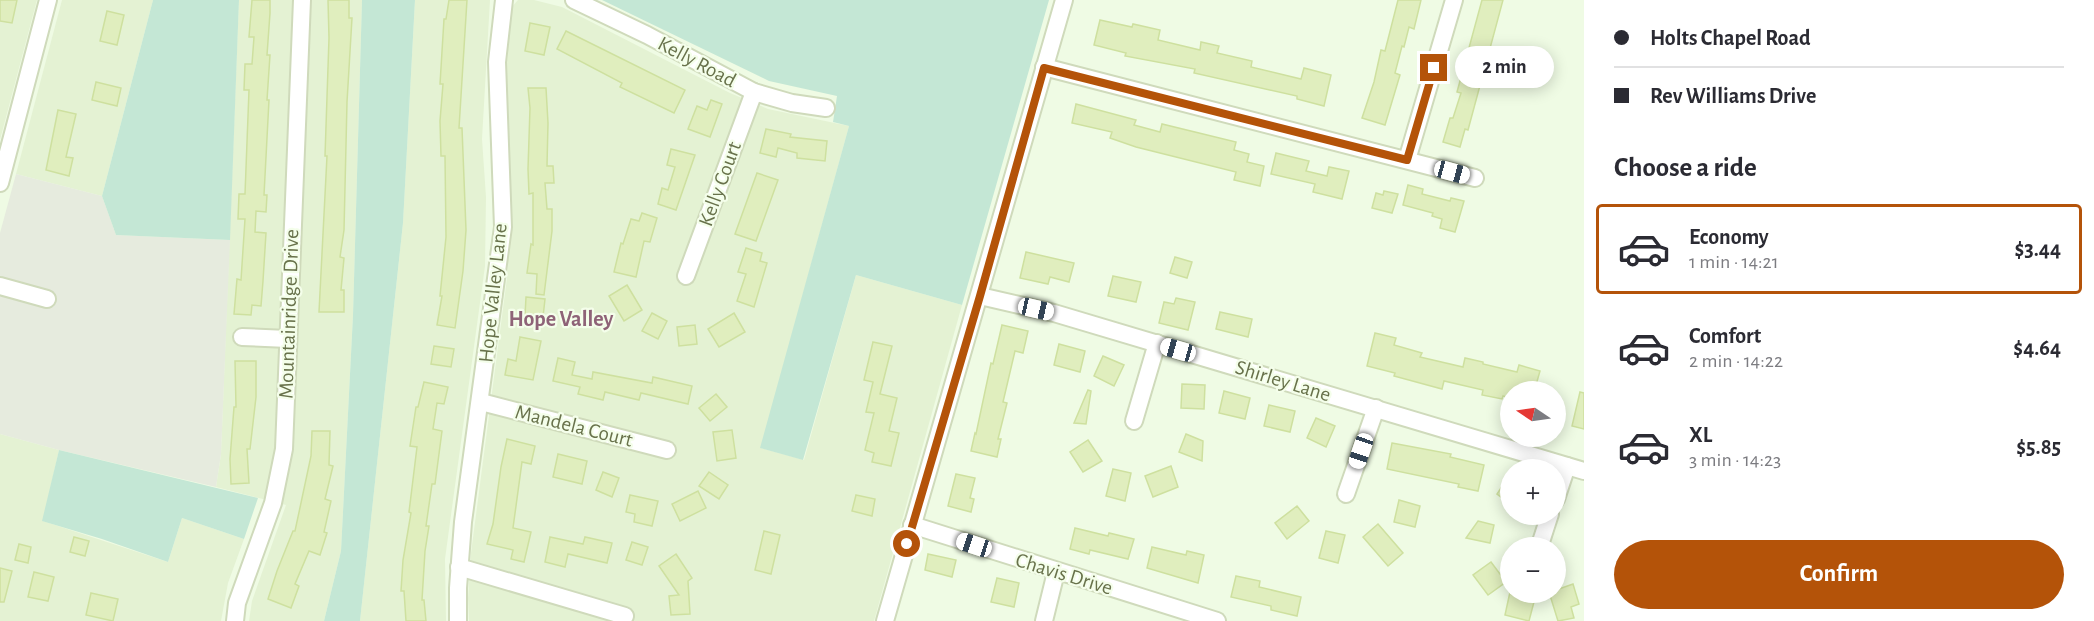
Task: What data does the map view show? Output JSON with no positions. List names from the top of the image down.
{
  "streets": {
    "street": [
      "Kelly Road",
      "Kelly Court",
      "Hope Valley Lane",
      "Mountainridge Drive",
      "Shirley Lane",
      "Mandela Court",
      "Chavis Drive"
    ]
  },
  "crossings": [
    ["Kelly Road", "Kelly Court"],
    ["Hope Valley Lane", "Mandela Court"]
  ],
  "districts": ["Hope Valley"],
  "north": "left",
  "page": {
    "banner": ["Holts Chapel Road", "Rev Williams Drive"],
    "bubble": "2 min",
    "heading": "Choose a ride",
    "list": [
      {
        "name": "Economy",
        "note": "1 min · 14:21",
        "value": "$3.44"
      },
      {
        "name": "Comfort",
        "note": "2 min · 14:22",
        "value": "$4.64"
      },
      {
        "name": "XL",
        "note": "3 min · 14:23",
        "value": "$5.85"
      }
    ],
    "map_buttons": ["+", "−"],
    "buttons": "Confirm"
  }
}
